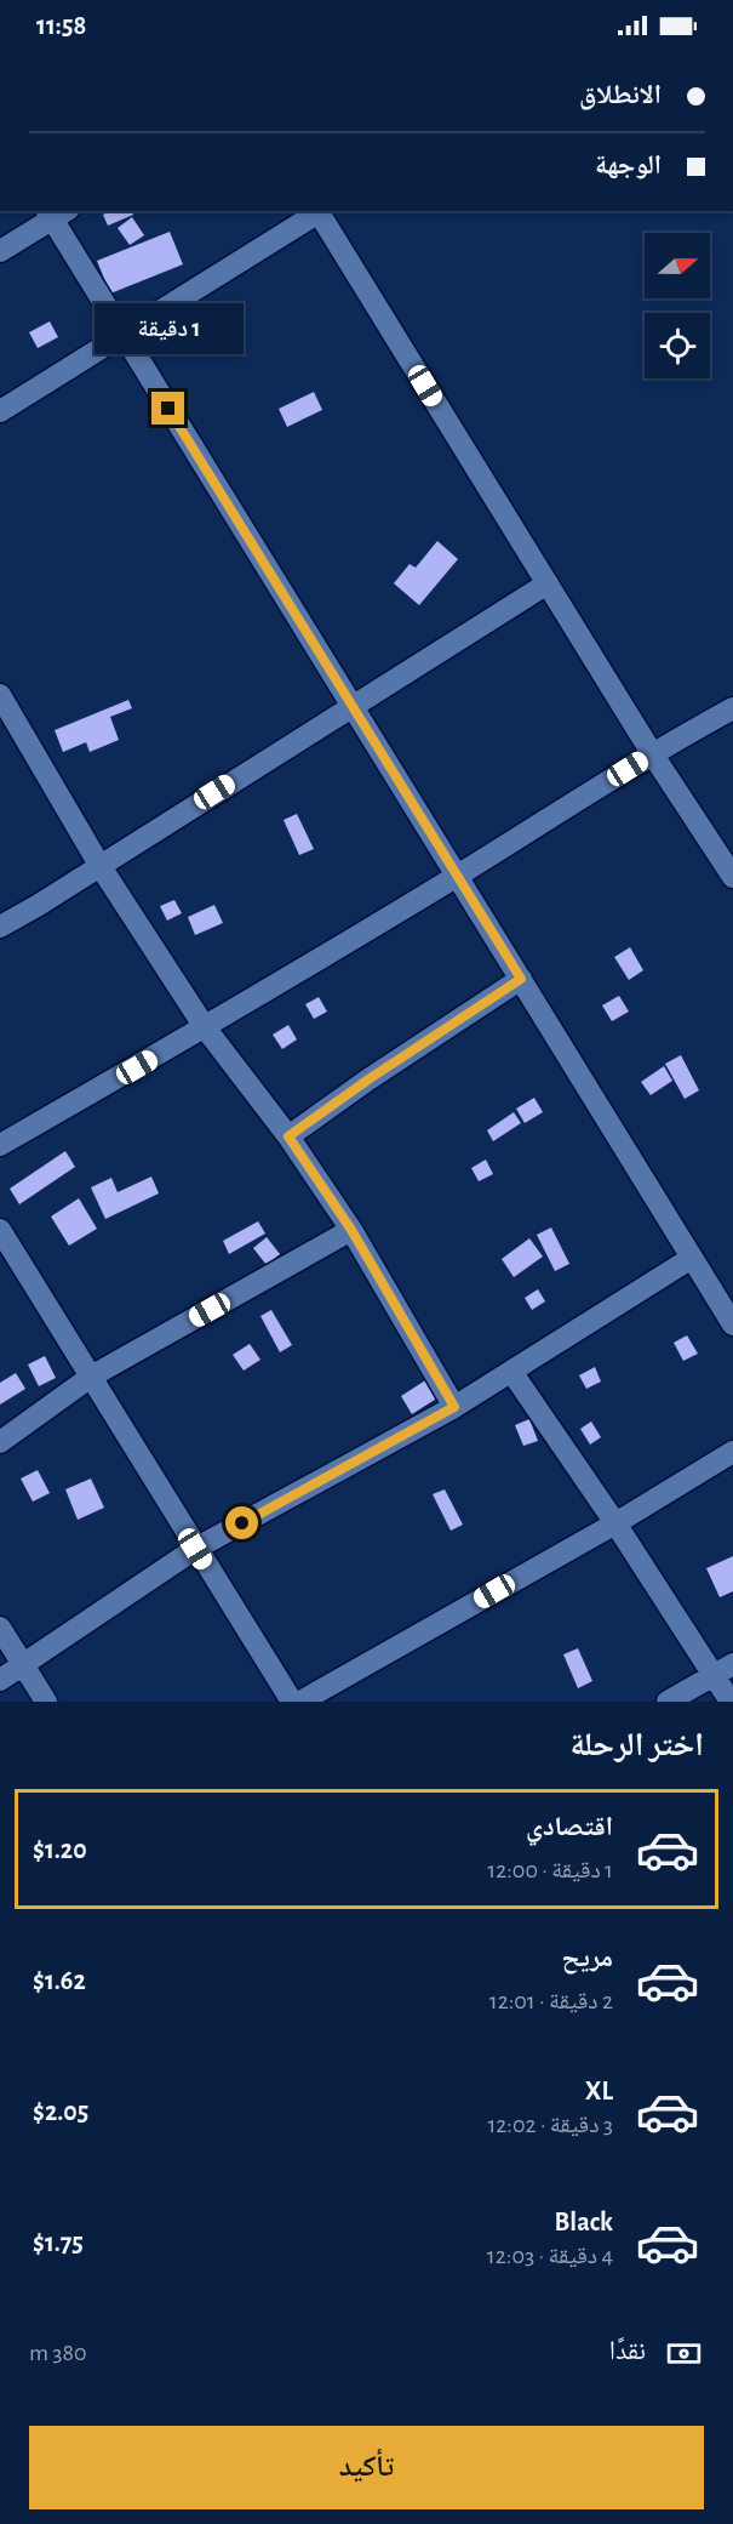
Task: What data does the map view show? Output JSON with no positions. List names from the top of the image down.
{
  "north": "right",
  "page": {
    "status": "11:58",
    "banner": ["الانطلاق", "الوجهة"],
    "bubble": "1 دقيقة",
    "heading": "اختر الرحلة",
    "list": [
      {
        "name": "اقتصادي",
        "note": "1 دقيقة · 12:00",
        "value": "$1.20"
      },
      {
        "name": "مريح",
        "note": "2 دقيقة · 12:01",
        "value": "$1.62"
      },
      {
        "name": "XL",
        "note": "3 دقيقة · 12:02",
        "value": "$2.05"
      },
      {
        "name": "Black",
        "note": "4 دقيقة · 12:03",
        "value": "$1.75"
      }
    ],
    "pay": ["نقدًا", "380 m"],
    "buttons": "تأكيد"
  }
}
